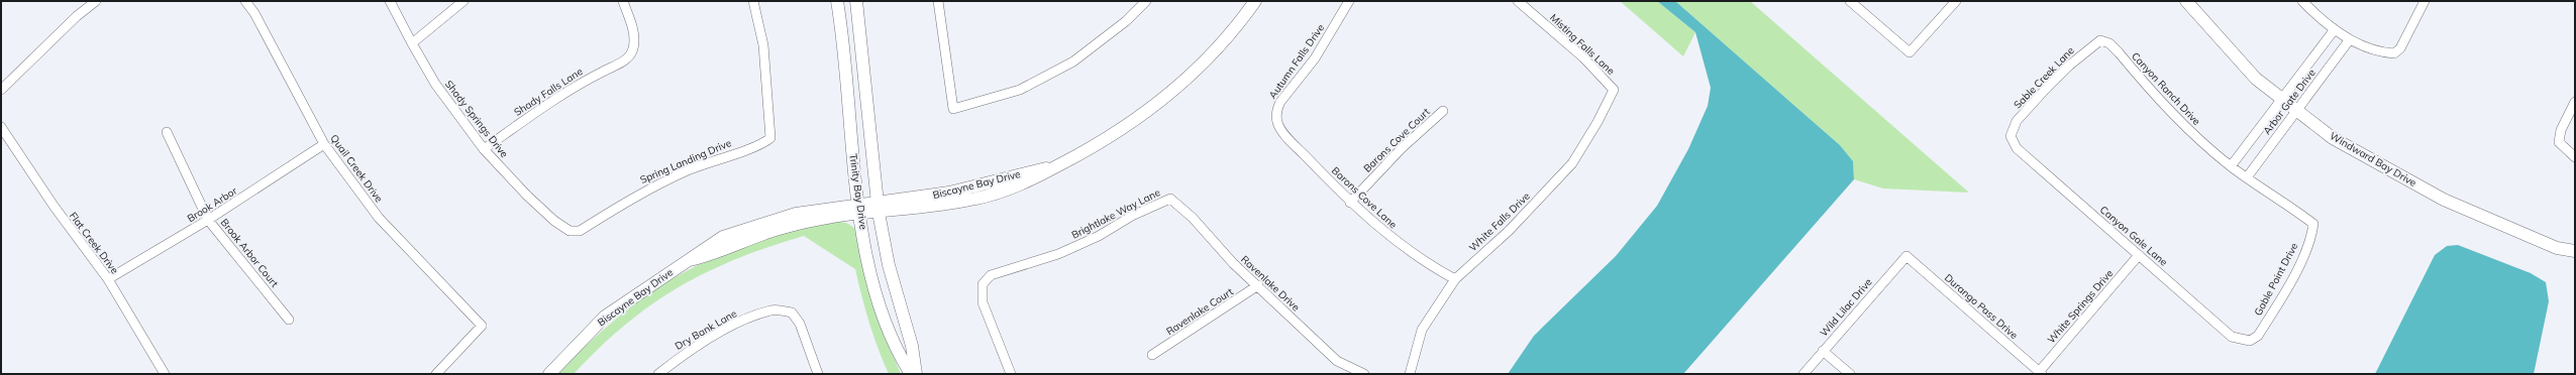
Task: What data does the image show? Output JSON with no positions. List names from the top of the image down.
{
  "streets": {
    "street": [
      "Misting Falls Lane",
      "Autumn Falls Drive",
      "Sable Creek Lane",
      "Canyon Ranch Drive",
      "Shady Falls Lane",
      "Arbor Gate Drive",
      "Shady Springs Drive",
      "Barons Cove Court",
      "Windward Bay Drive",
      "Spring Landing Drive",
      "Quail Creek Drive",
      "Biscayne Bay Drive",
      "Trinity Bay Drive",
      "Barons Cove Lane",
      "Brook Arbor",
      "Brightlake Way Lane",
      "White Falls Drive",
      "Canyon Gale Lane",
      "Flat Creek Drive",
      "Brook Arbor Court",
      "Gable Point Drive",
      "Ravenlake Drive",
      "Durango Pass Drive",
      "White Springs Drive",
      "Wild Lilac Drive",
      "Ravenlake Court",
      "Dry Bank Lane"
    ]
  },
  "crossings": [
    ["Misting Falls Lane", "White Falls Drive"],
    ["Autumn Falls Drive", "Barons Cove Lane"],
    ["Sable Creek Lane", "Canyon Ranch Drive"],
    ["Sable Creek Lane", "Canyon Gale Lane"],
    ["Canyon Ranch Drive", "Arbor Gate Drive"],
    ["Canyon Ranch Drive", "Gable Point Drive"],
    ["Shady Falls Lane", "Shady Springs Drive"],
    ["Arbor Gate Drive", "Windward Bay Drive"],
    ["Shady Springs Drive", "Spring Landing Drive"],
    ["Barons Cove Court", "Barons Cove Lane"],
    ["Quail Creek Drive", "Brook Arbor"],
    ["Biscayne Bay Drive", "Trinity Bay Drive"],
    ["Barons Cove Lane", "White Falls Drive"],
    ["Brook Arbor", "Flat Creek Drive"],
    ["Brook Arbor", "Brook Arbor Court"],
    ["Brightlake Way Lane", "Ravenlake Drive"],
    ["Canyon Gale Lane", "Gable Point Drive"],
    ["Canyon Gale Lane", "White Springs Drive"],
    ["Ravenlake Drive", "Ravenlake Court"],
    ["Durango Pass Drive", "White Springs Drive"],
    ["Durango Pass Drive", "Wild Lilac Drive"]
  ]
}
